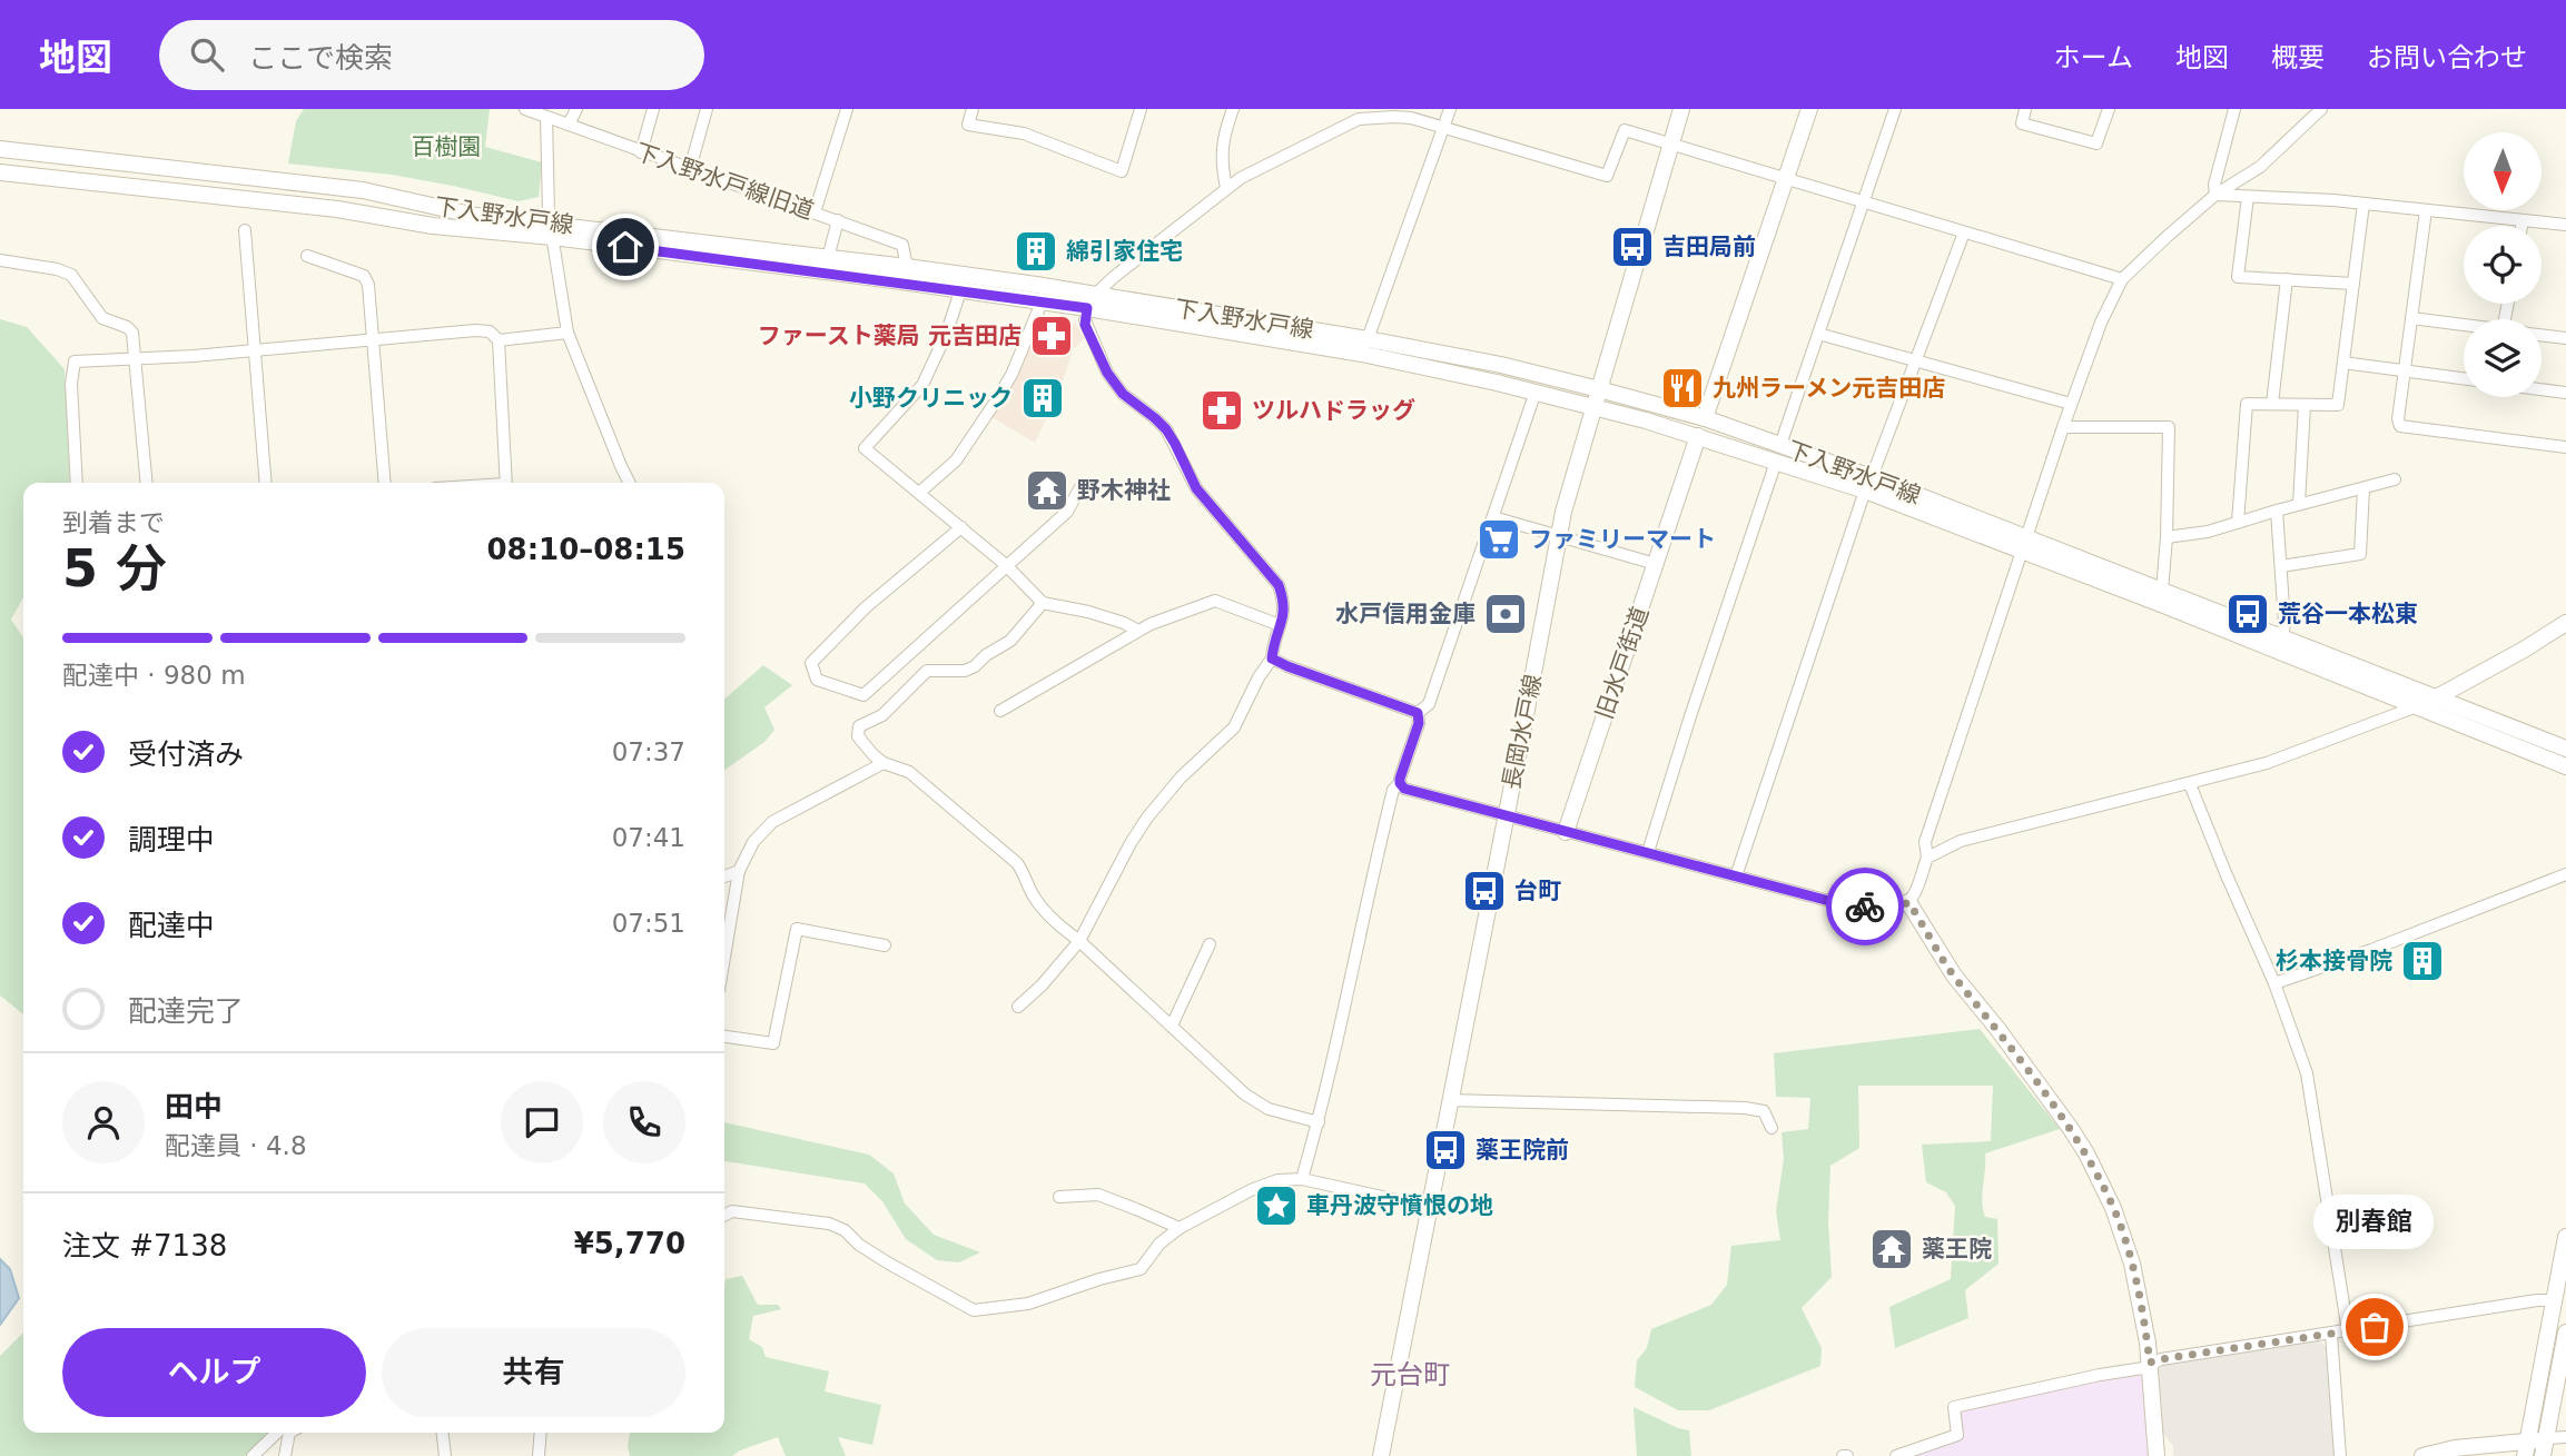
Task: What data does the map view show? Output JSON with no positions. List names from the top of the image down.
{
  "streets": {
    "main road": ["下入野水戸線", "旧水戸街道", "長岡水戸線"],
    "street": ["下入野水戸線旧道"]
  },
  "crossings": [
    ["下入野水戸線旧道", "下入野水戸線"],
    ["下入野水戸線", "旧水戸街道"],
    ["下入野水戸線", "長岡水戸線"]
  ],
  "districts": ["元台町"],
  "parks": ["百樹園"],
  "places": {
    "bus stop": [
      "吉田局前",
      "荒谷一本松東",
      "台町",
      "薬王院前"
    ],
    "building": ["綿引家住宅", "小野クリニック", "杉本接骨院"],
    "pharmacy": ["ファースト薬局 元吉田店", "ツルハドラッグ"],
    "restaurant": ["九州ラーメン元吉田店"],
    "temple": ["野木神社", "薬王院"],
    "supermarket": ["ファミリーマート"],
    "bank": ["水戸信用金庫"],
    "place": ["車丹波守憤恨の地"],
    "other": ["別春館"]
  },
  "north": "bottom",
  "page": {
    "header": "地図",
    "search": "ここで検索",
    "nav": [
      "ホーム",
      "地図",
      "概要",
      "お問い合わせ"
    ],
    "heading": ["5 分", "到着まで", "08:10–08:15"],
    "panel": [
      "田中",
      "配達員 · 4.8",
      "注文 #7138",
      "¥5,770"
    ],
    "bar": "配達中 · 980 m",
    "list": [
      ["受付済み", "07:37"],
      ["調理中", "07:41"],
      ["配達中", "07:51"],
      "配達完了"
    ],
    "bubble": "別春館",
    "buttons": ["ヘルプ", "共有"]
  }
}
